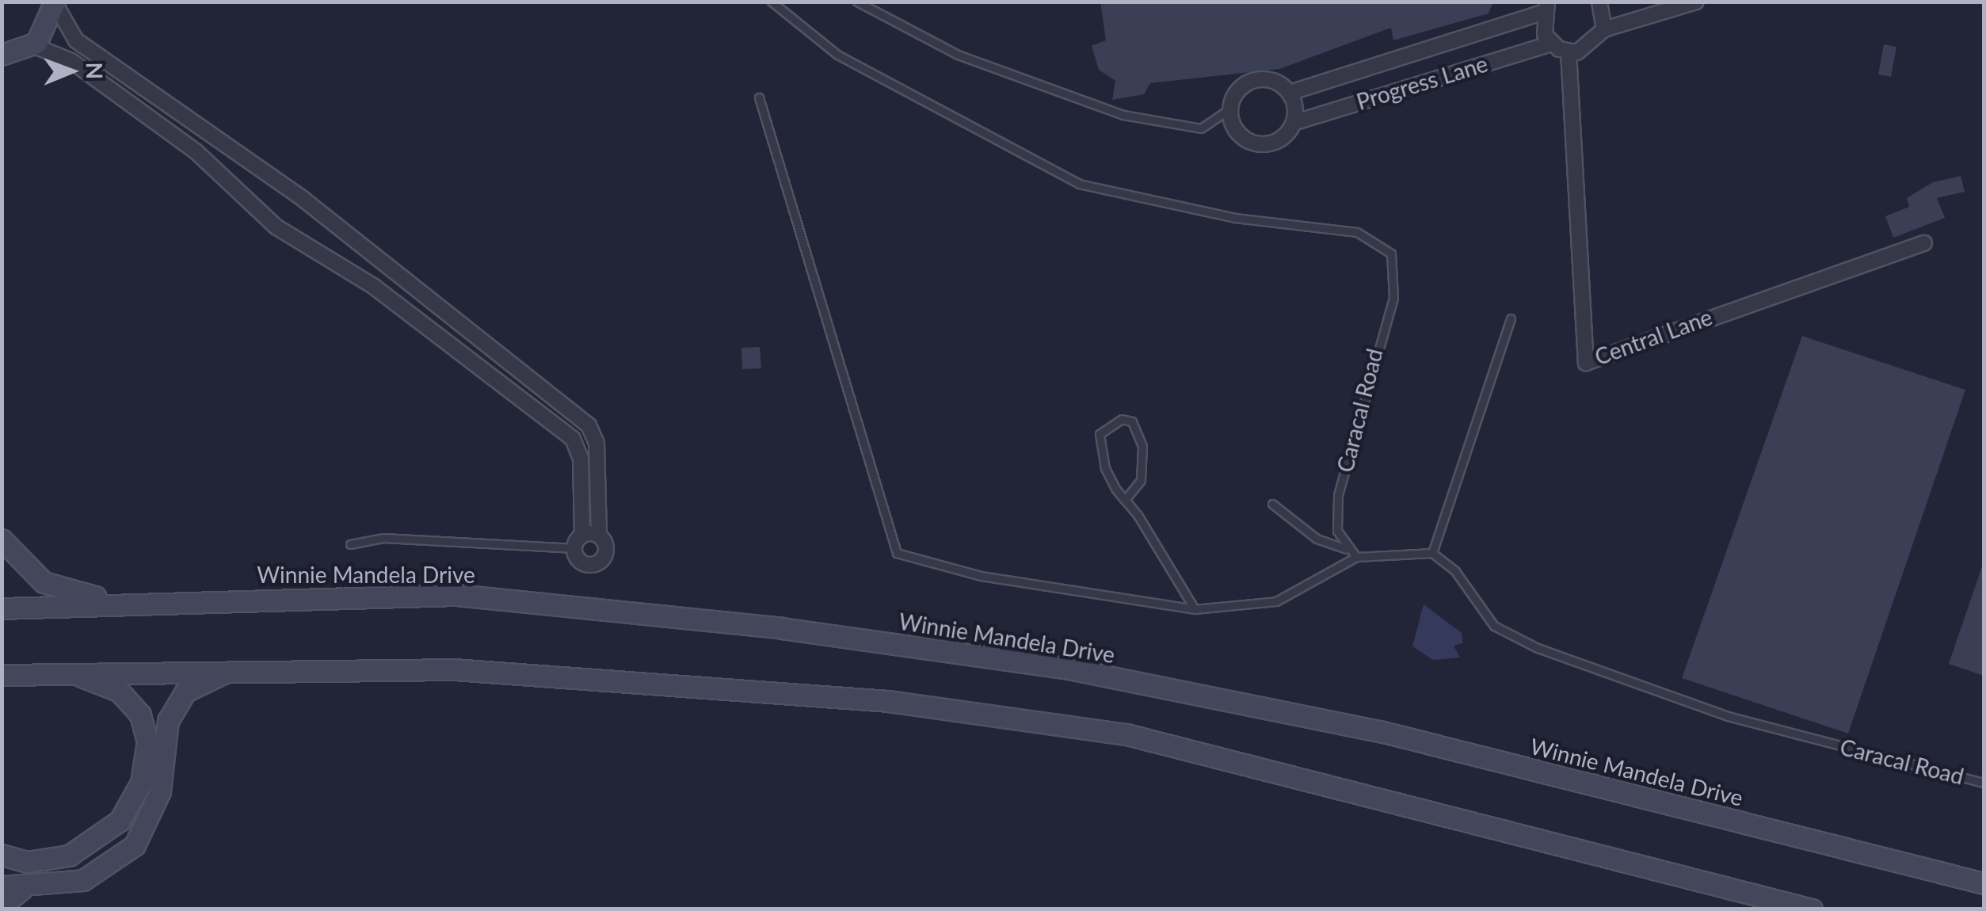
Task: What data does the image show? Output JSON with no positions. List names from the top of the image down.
{
  "streets": {
    "main road": ["Winnie Mandela Drive"],
    "street": ["Progress Lane", "Central Lane"],
    "lane": ["Caracal Road"]
  },
  "north": "right"
}
